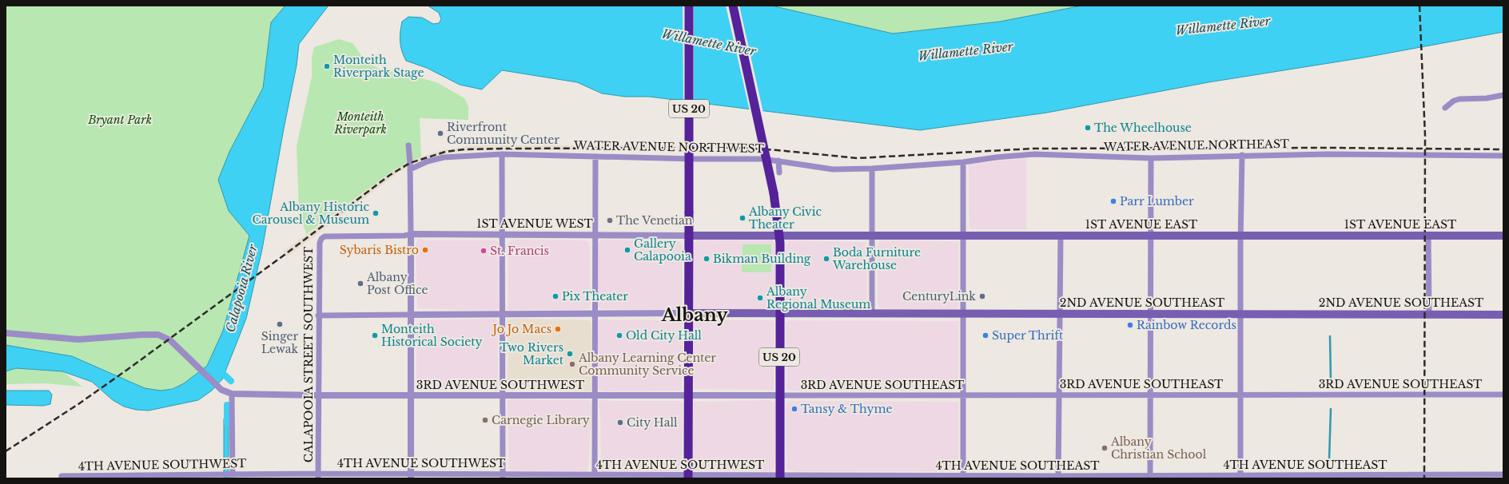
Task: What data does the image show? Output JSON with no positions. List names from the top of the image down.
{
  "streets": {
    "highway": ["US 20"],
    "main road": ["1ST AVENUE WEST", "1ST AVENUE EAST", "2ND AVENUE SOUTHEAST"],
    "street": [
      "WATER AVENUE NORTHEAST",
      "WATER AVENUE NORTHWEST",
      "CALAPOOIA STREET SOUTHWEST",
      "3RD AVENUE SOUTHEAST",
      "3RD AVENUE SOUTHWEST",
      "4TH AVENUE SOUTHWEST",
      "4TH AVENUE SOUTHEAST"
    ]
  },
  "crossings": [
    ["US 20", "1ST AVENUE WEST"],
    ["US 20", "1ST AVENUE EAST"],
    ["US 20", "2ND AVENUE SOUTHEAST"],
    ["US 20", "3RD AVENUE SOUTHEAST"],
    ["US 20", "3RD AVENUE SOUTHWEST"],
    ["US 20", "4TH AVENUE SOUTHWEST"],
    ["US 20", "4TH AVENUE SOUTHEAST"],
    ["WATER AVENUE NORTHEAST", "WATER AVENUE NORTHWEST"],
    ["1ST AVENUE WEST", "1ST AVENUE EAST"],
    ["1ST AVENUE WEST", "CALAPOOIA STREET SOUTHWEST"],
    ["CALAPOOIA STREET SOUTHWEST", "3RD AVENUE SOUTHWEST"],
    ["CALAPOOIA STREET SOUTHWEST", "4TH AVENUE SOUTHWEST"],
    ["3RD AVENUE SOUTHEAST", "3RD AVENUE SOUTHWEST"],
    ["4TH AVENUE SOUTHWEST", "4TH AVENUE SOUTHEAST"]
  ],
  "districts": ["Albany"],
  "water": ["Willamette River", "Calapooia River"],
  "parks": ["Monteith Riverpark", "Bryant Park"],
  "places": [
    "Monteith Riverpark Stage",
    "The Wheelhouse",
    "Riverfront Community Center",
    "Parr Lumber",
    "Albany Historic Carousel & Museum",
    "Albany Civic Theater",
    "The Venetian",
    "Sybaris Bistro",
    "Gallery Calapooia",
    "St. Francis",
    "Bikman Building",
    "Boda Furniture Warehouse",
    "Albany Post Office",
    "Pix Theater",
    "CenturyLink",
    "Albany Regional Museum",
    "Singer Lewak",
    "Rainbow Records",
    "Jo Jo Macs",
    "Monteith Historical Society",
    "Old City Hall",
    "Super Thrift",
    "Two Rivers Market",
    "Albany Learning Center Community Service",
    "Tansy & Thyme",
    "Carnegie Library",
    "City Hall",
    "Albany Christian School"
  ]
}
